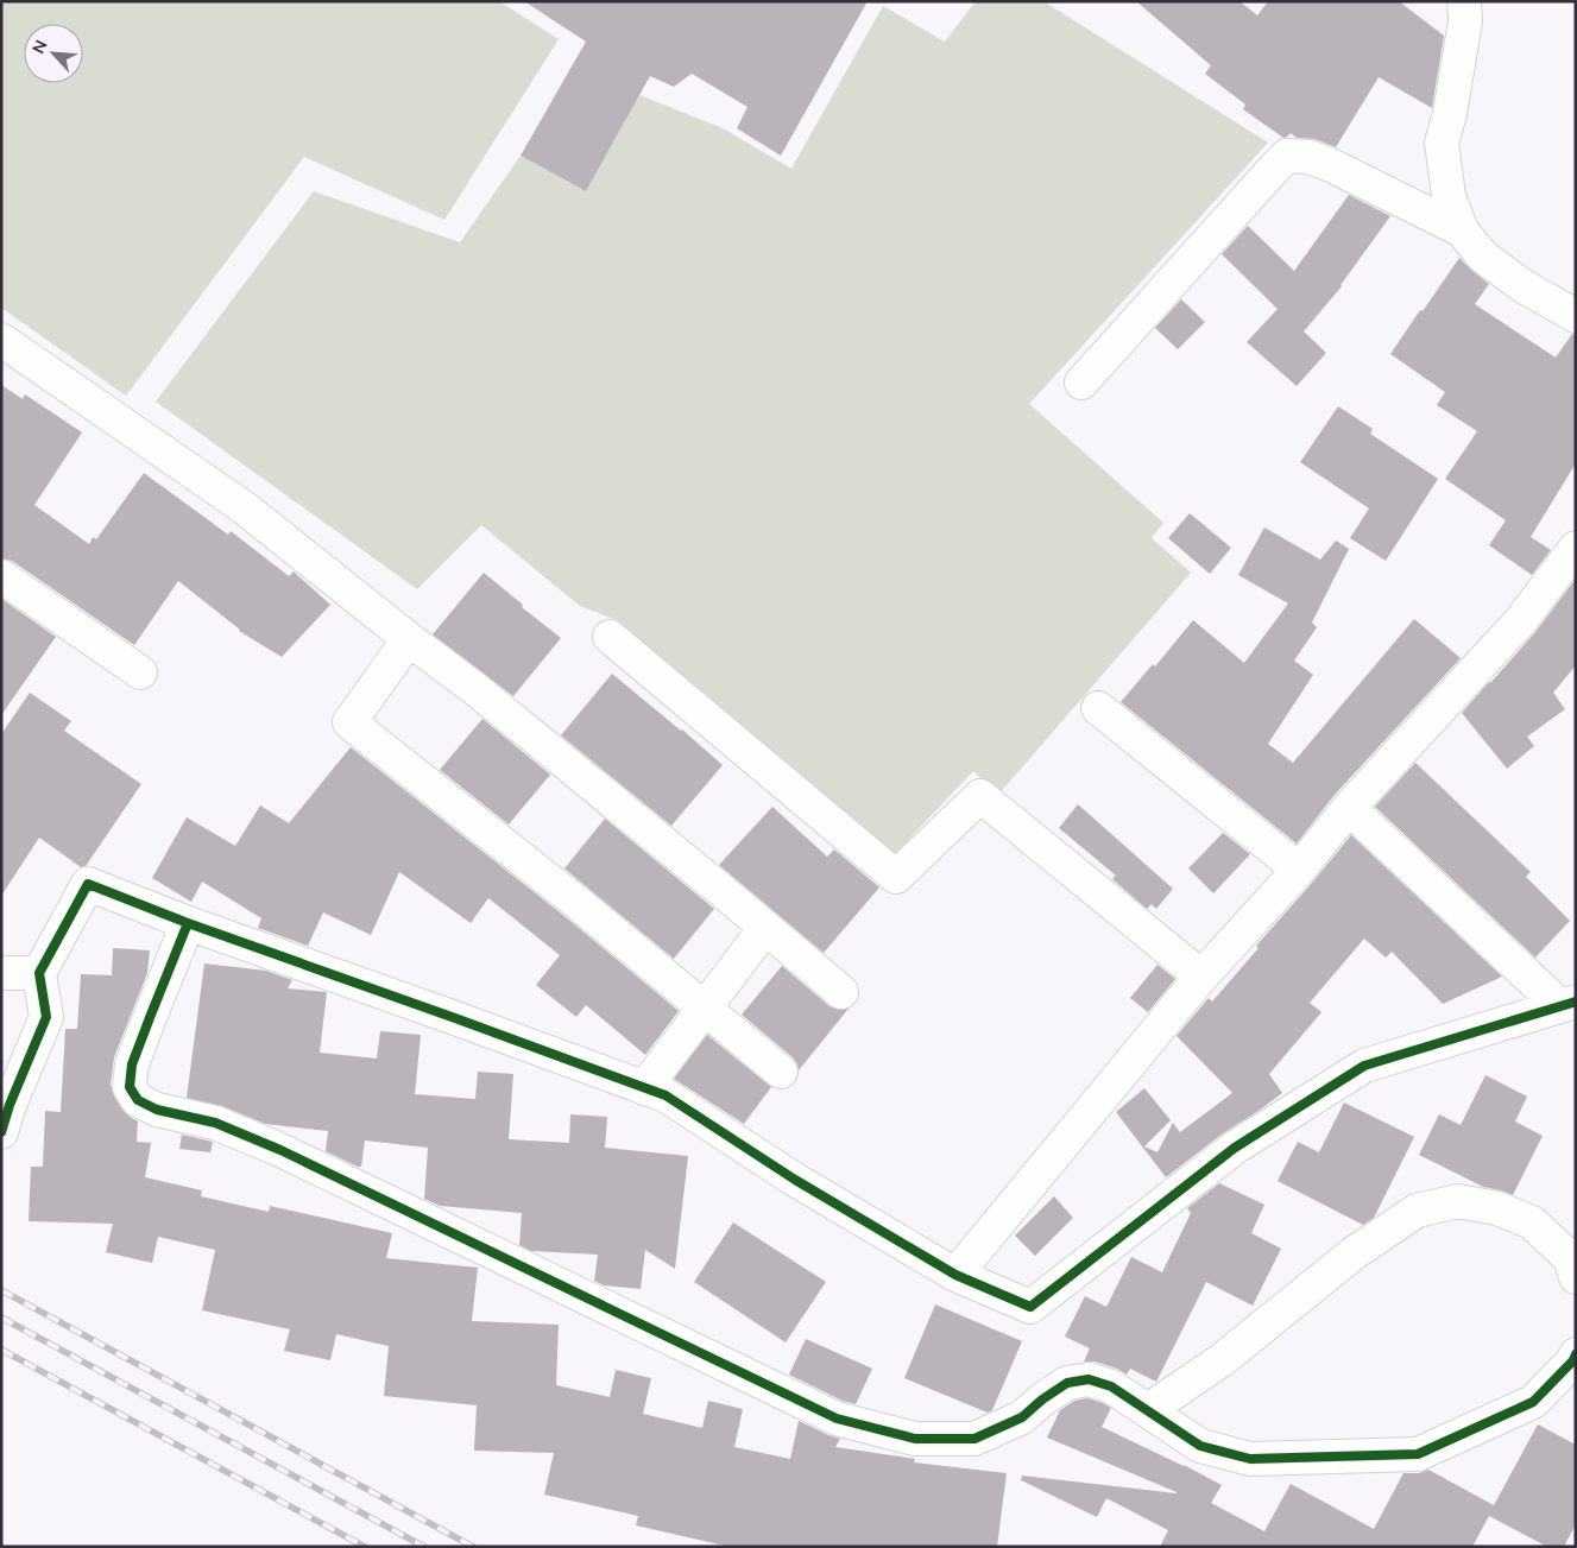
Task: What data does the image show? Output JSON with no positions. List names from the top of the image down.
{
  "north": "top left"
}
